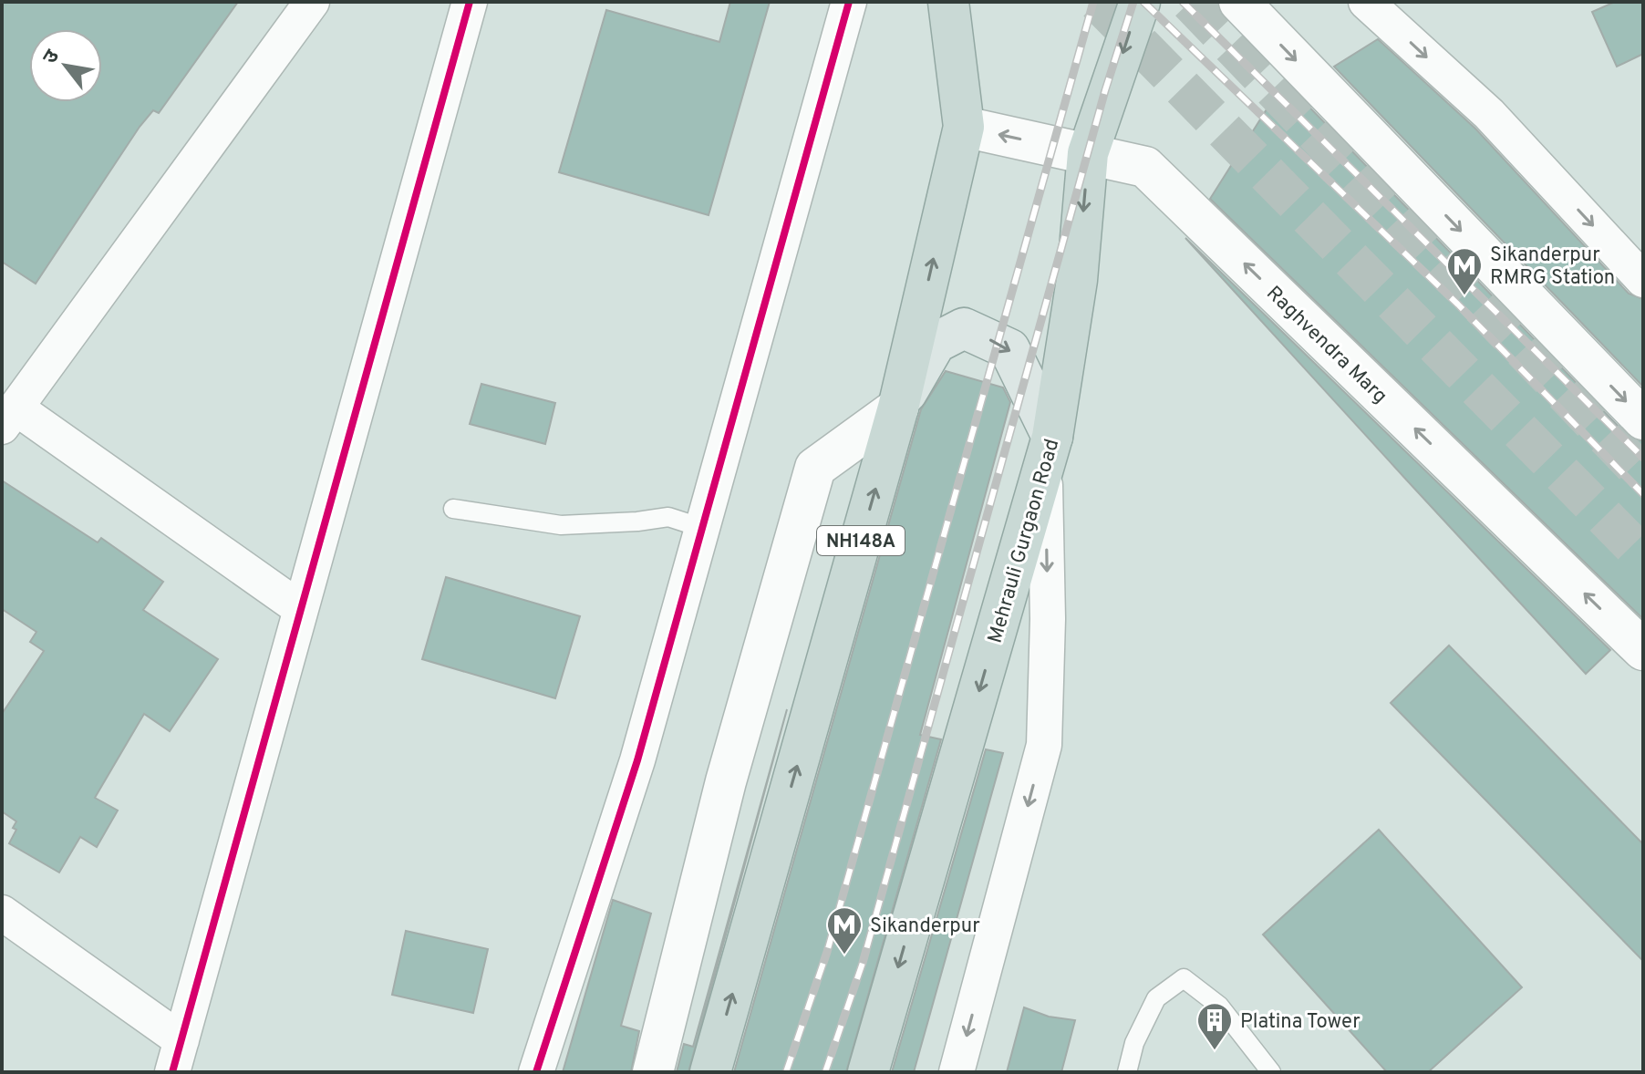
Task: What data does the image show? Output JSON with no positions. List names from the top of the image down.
{
  "streets": {
    "highway": ["NH148A", "Mehrauli Gurgaon Road"],
    "street": ["Raghvendra Marg"]
  },
  "crossings": [
    ["Raghvendra Marg", "NH148A"],
    ["Raghvendra Marg", "Mehrauli Gurgaon Road"]
  ],
  "places": {
    "metro station": ["Sikanderpur RMRG Station", "Sikanderpur"],
    "building": ["Platina Tower"]
  },
  "north": "top left"
}
